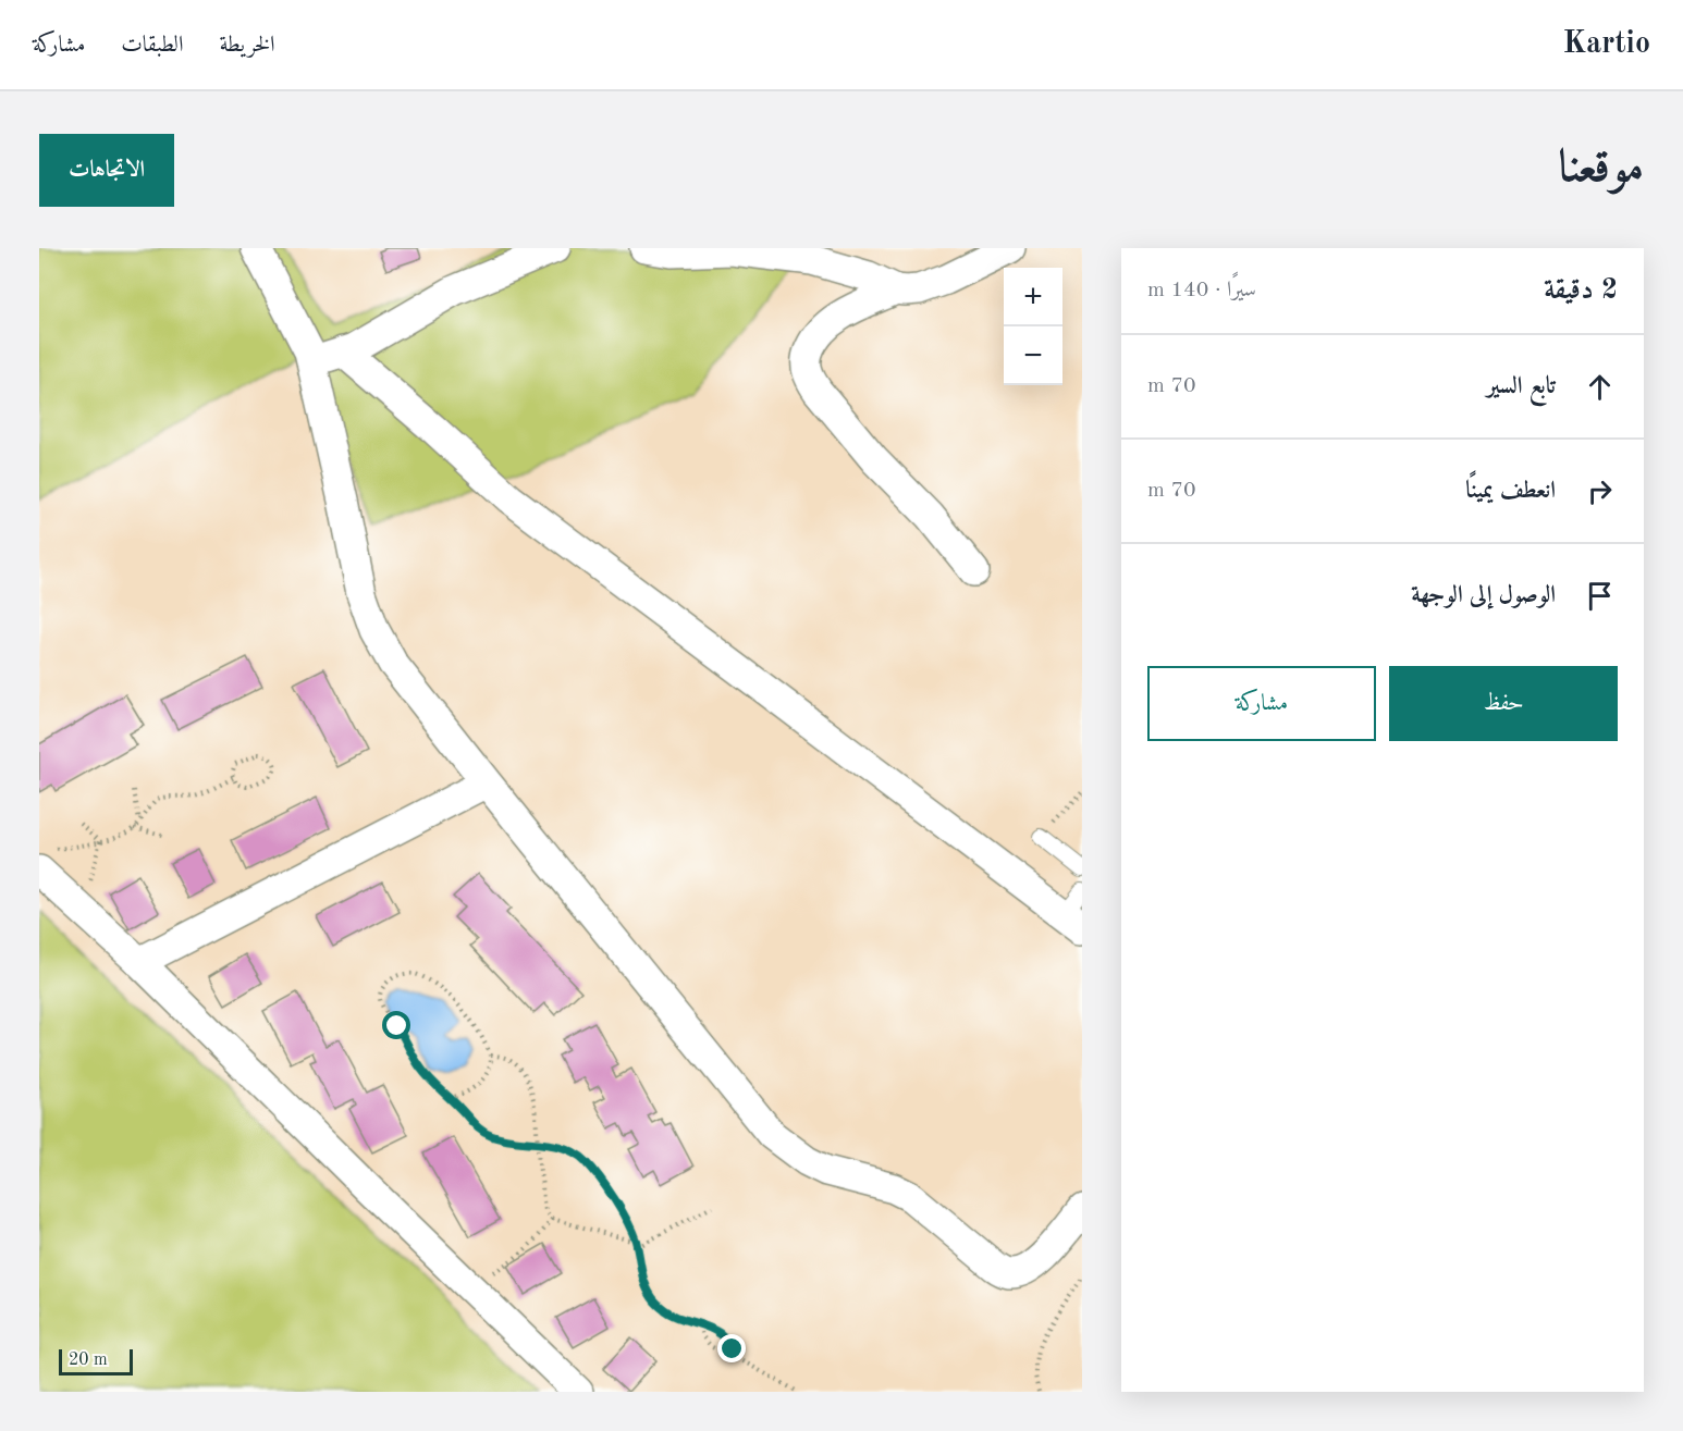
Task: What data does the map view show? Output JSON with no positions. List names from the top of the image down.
{
  "scale_bar": "20 m",
  "page": {
    "header": "Kartio",
    "nav": ["الخريطة", "الطبقات", "مشاركة"],
    "title": "موقعنا",
    "buttons": [
      "الاتجاهات",
      ["حفظ", "مشاركة"]
    ],
    "heading": ["2 دقيقة", "سيرًا · 140 m"],
    "map_buttons": ["+", "−"],
    "list": [
      ["تابع السير", "70 m"],
      ["انعطف يمينًا", "70 m"],
      "الوصول إلى الوجهة"
    ],
    "scale": "20 m"
  }
}
